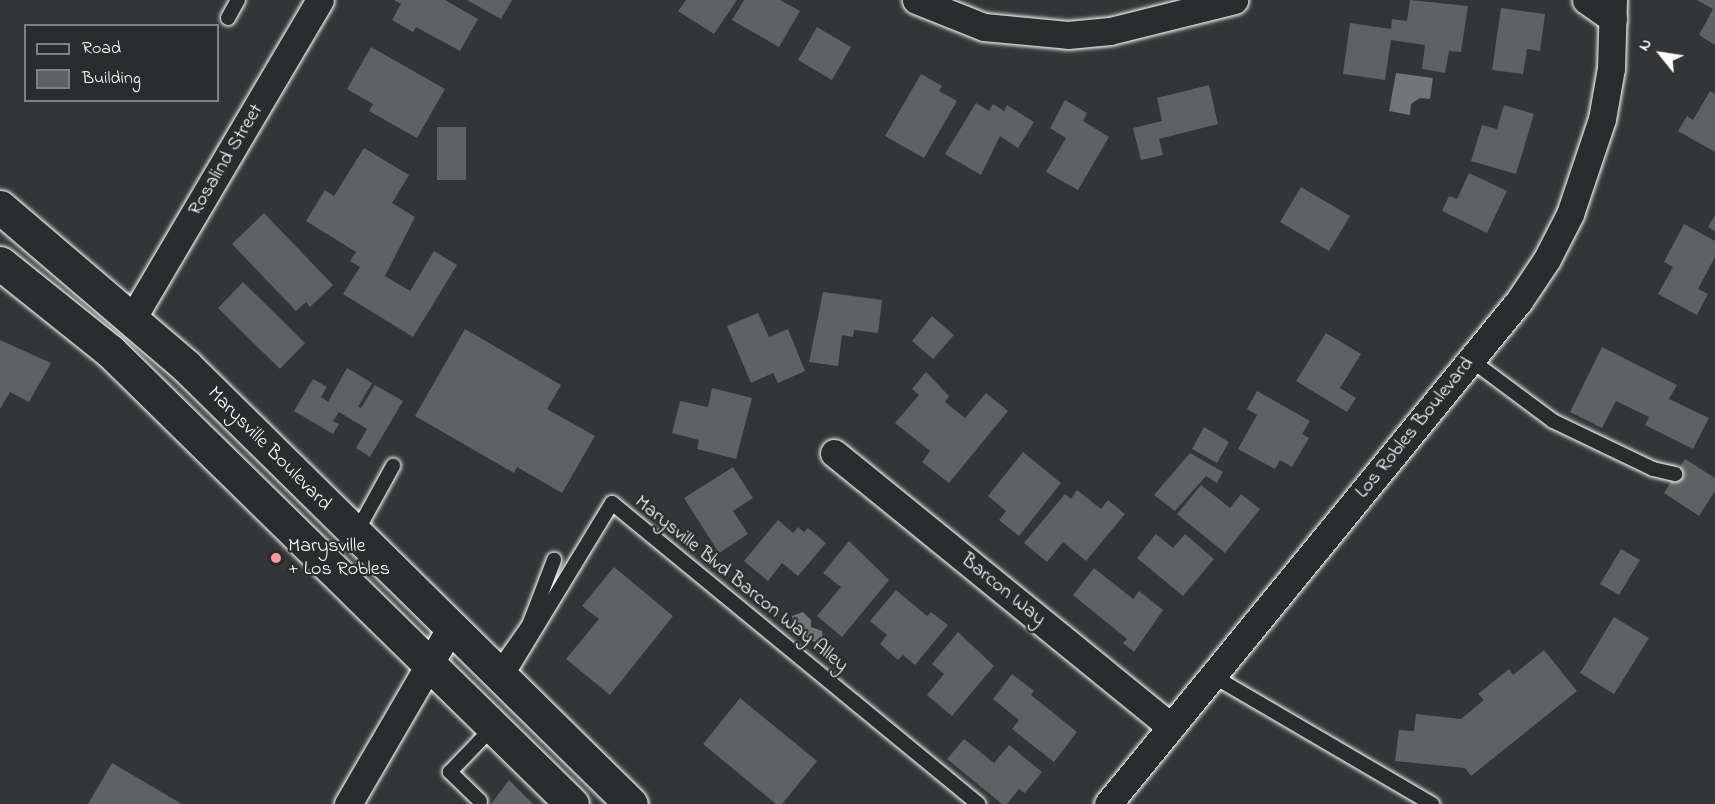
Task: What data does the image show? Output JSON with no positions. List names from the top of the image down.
{
  "streets": {
    "main road": ["Marysville Boulevard"],
    "street": ["Rosalind Street", "Los Robles Boulevard", "Barcon Way"],
    "lane": ["Marysville Blvd Barcon Way Alley"]
  },
  "crossings": [
    ["Rosalind Street", "Marysville Boulevard"],
    ["Los Robles Boulevard", "Barcon Way"],
    ["Marysville Boulevard", "Marysville Blvd Barcon Way Alley"]
  ],
  "places": ["Marysville + Los Robles"],
  "legend": ["Road", "Building"],
  "north": "top left"
}
